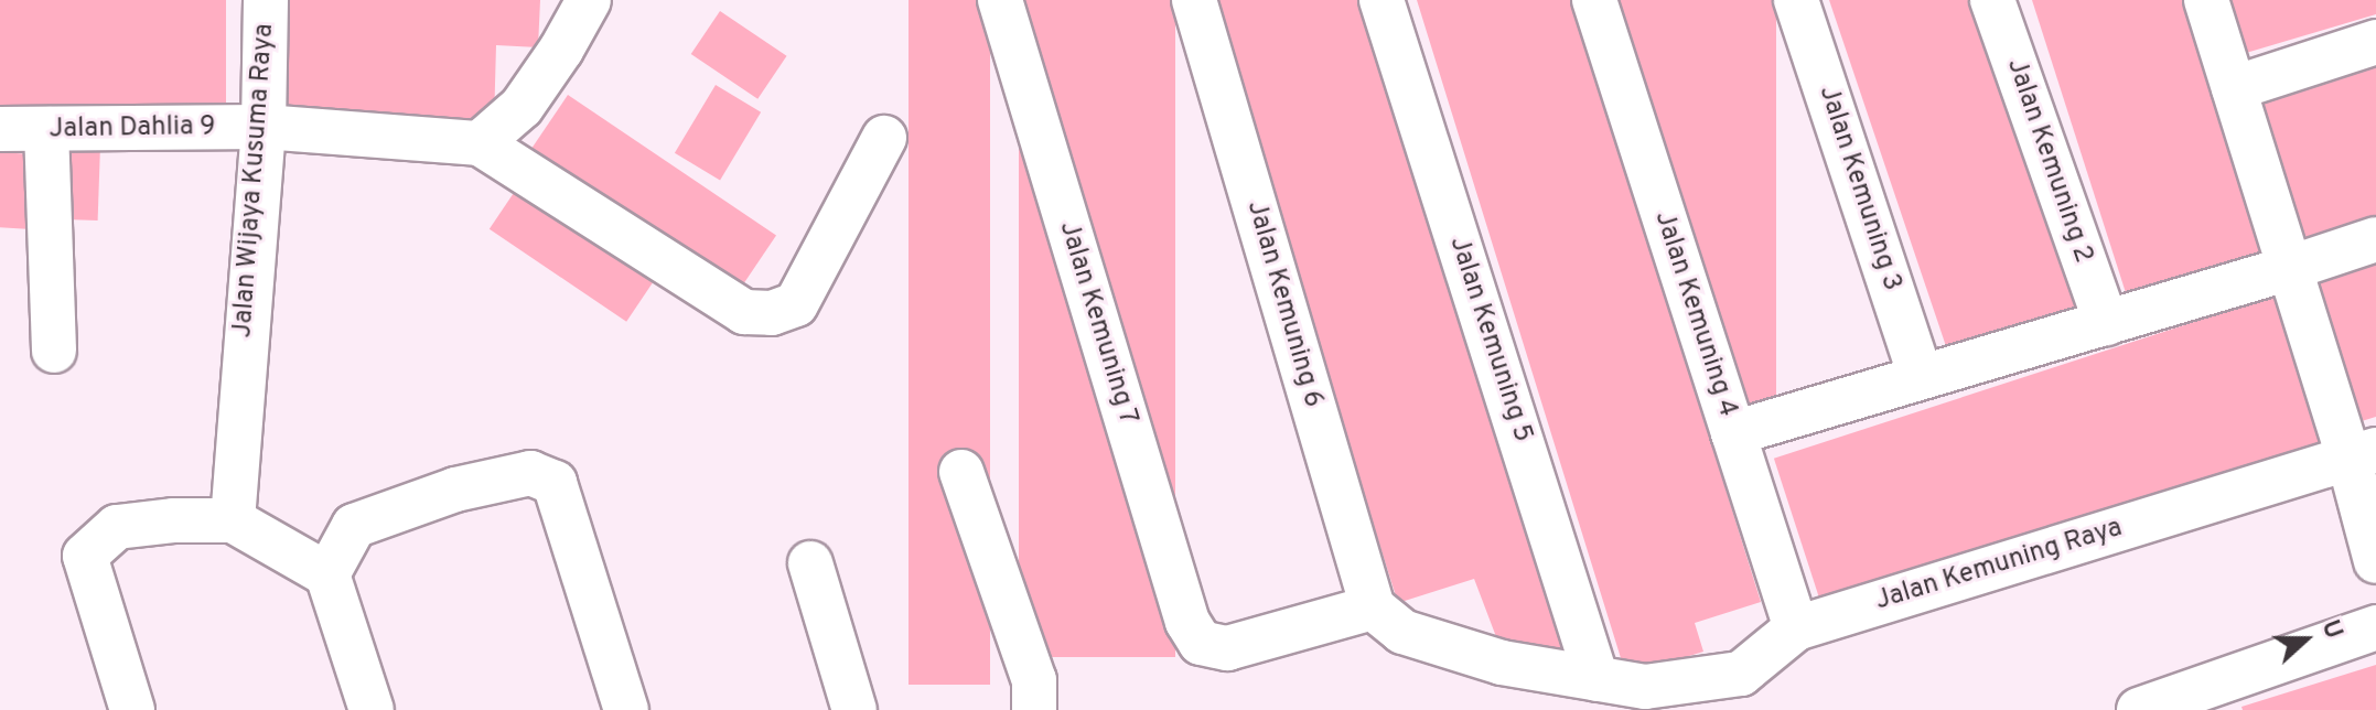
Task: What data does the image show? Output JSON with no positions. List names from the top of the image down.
{
  "streets": {
    "street": [
      "Jalan Dahlia 9",
      "Jalan Kemuning 2",
      "Jalan Wijaya Kusuma Raya",
      "Jalan Kemuning 3",
      "Jalan Kemuning 6",
      "Jalan Kemuning 4",
      "Jalan Kemuning 7",
      "Jalan Kemuning 5",
      "Jalan Kemuning Raya"
    ]
  },
  "crossings": [
    ["Jalan Dahlia 9", "Jalan Wijaya Kusuma Raya"],
    ["Jalan Kemuning 6", "Jalan Kemuning 7"],
    ["Jalan Kemuning 6", "Jalan Kemuning Raya"],
    ["Jalan Kemuning 4", "Jalan Kemuning Raya"],
    ["Jalan Kemuning 7", "Jalan Kemuning Raya"],
    ["Jalan Kemuning 5", "Jalan Kemuning Raya"]
  ],
  "north": "right"
}
